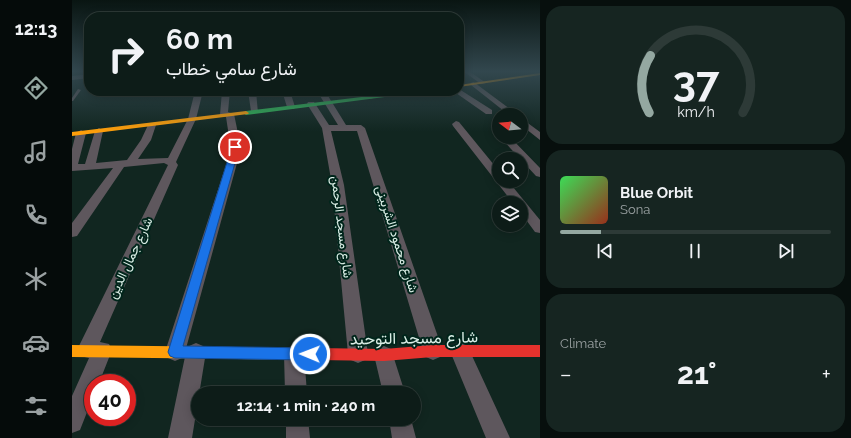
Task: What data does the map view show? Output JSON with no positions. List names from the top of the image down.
{
  "streets": {
    "street": [
      "شارع مسجد الرحمن",
      "شارع محمود الشربينى",
      "شارع جمال الدين",
      "شارع مسجد التوحيد"
    ]
  },
  "crossings": [
    ["شارع مسجد الرحمن", "شارع مسجد التوحيد"],
    ["شارع محمود الشربينى", "شارع مسجد التوحيد"],
    ["شارع جمال الدين", "شارع مسجد التوحيد"]
  ],
  "north": "left",
  "page": {
    "tabs": "12:13",
    "turn": ["60 m", "شارع سامي خطاب"],
    "song": ["Blue Orbit", "Sona"],
    "tile": "Climate",
    "heat": ["−", "21°", "+"],
    "limit": "40",
    "trip": "12:14 · 1 min · 240 m",
    "gauge": ["37", "km/h"]
  }
}
